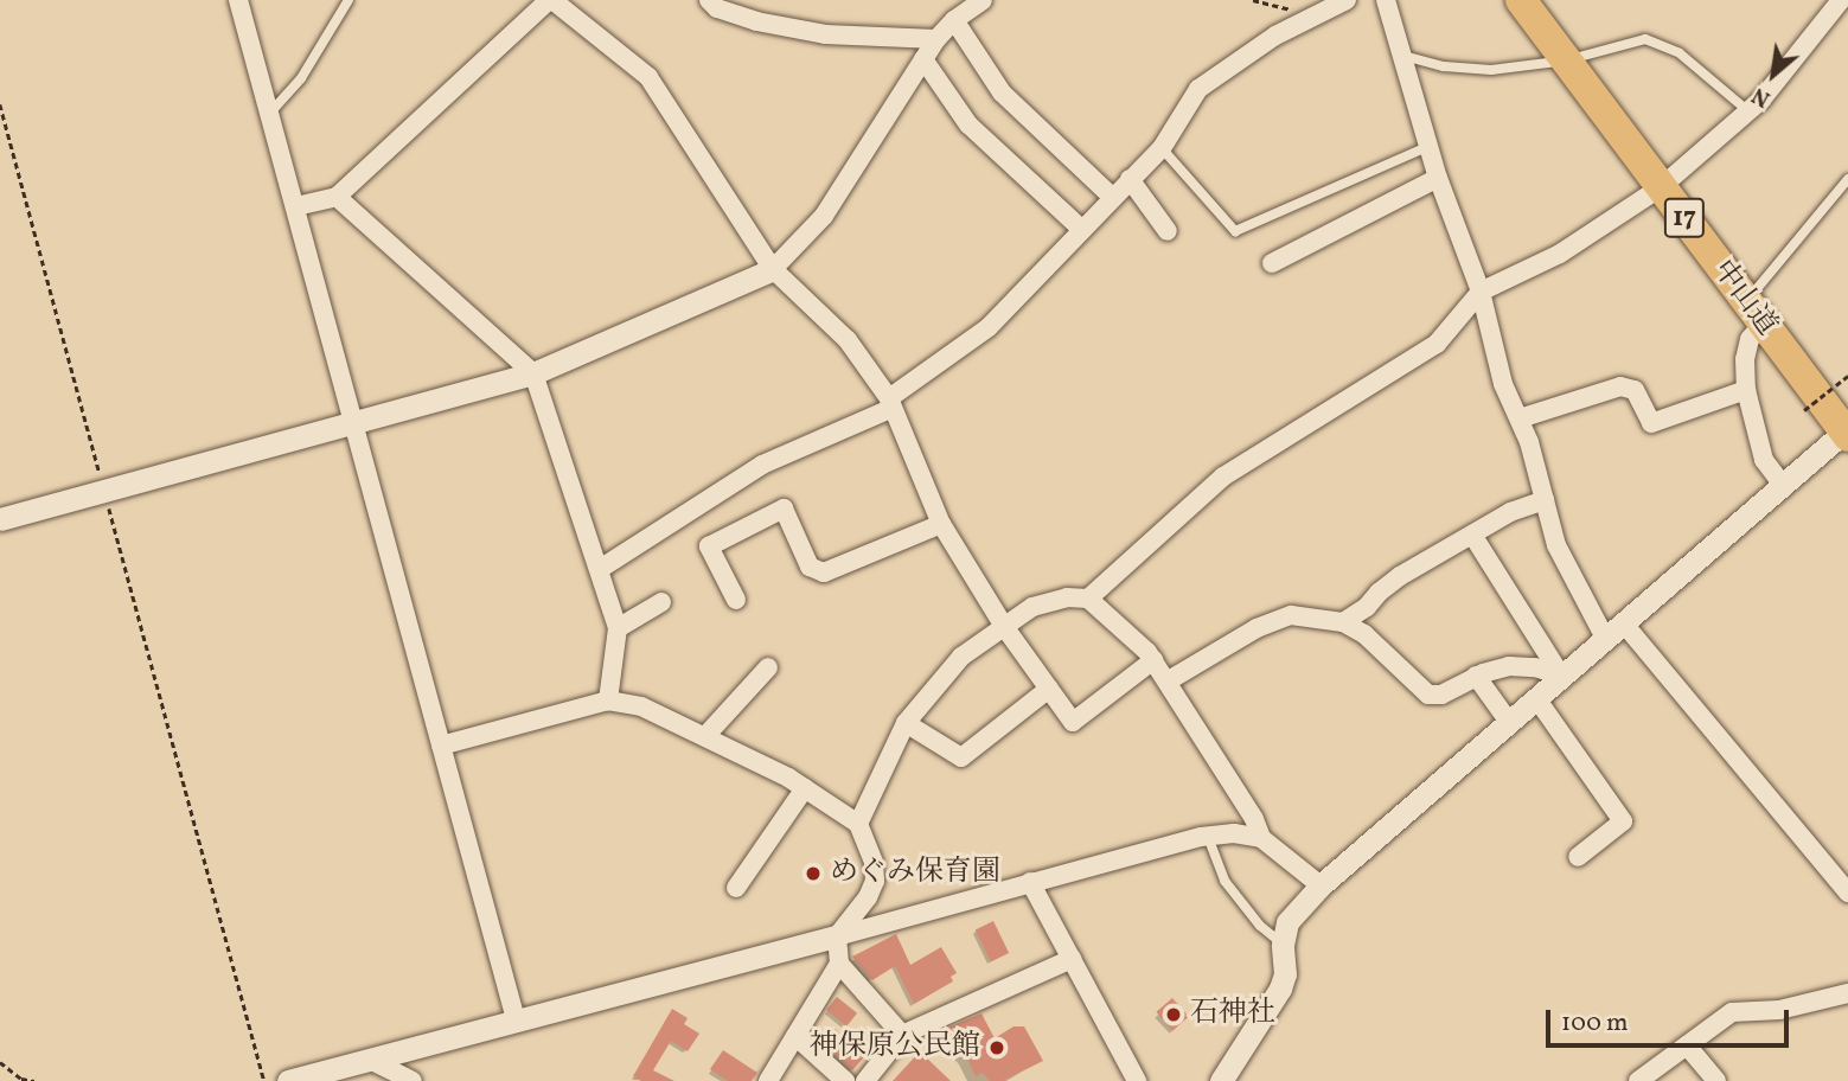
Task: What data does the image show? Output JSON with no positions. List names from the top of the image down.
{
  "streets": {
    "highway": ["17", "中山道"]
  },
  "places": ["めぐみ保育園", "石神社", "神保原公民館"],
  "scale_bar": "100 m",
  "north": "bottom left"
}
